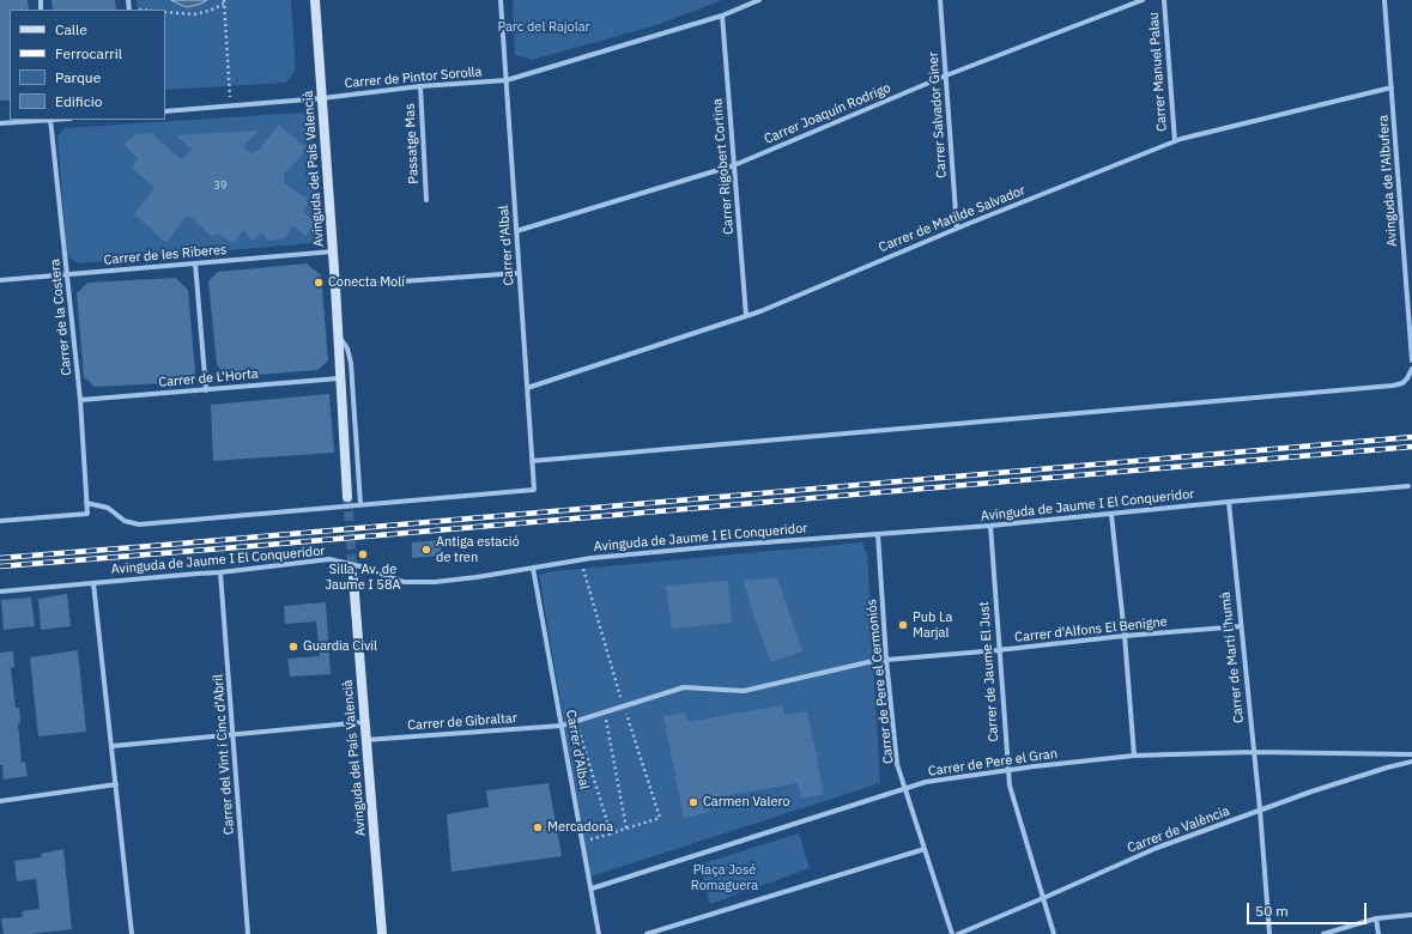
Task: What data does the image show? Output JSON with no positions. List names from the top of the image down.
{
  "streets": {
    "street": [
      "Carrer Manuel Palau",
      "Carrer de Pintor Sorolla",
      "Carrer Joaquín Rodrigo",
      "Carrer Salvador Giner",
      "Passatge Mas",
      "Carrer Rigobert Cortina",
      "Avinguda del País Valencià",
      "Avinguda de l'Albufera",
      "Carrer de Matilde Salvador",
      "Carrer d'Albal",
      "Carrer de les Riberes",
      "Carrer de la Costera",
      "Carrer de L'Horta",
      "Avinguda de Jaume I El Conqueridor",
      "Carrer d'Alfons El Benigne",
      "Carrer de Martí l'humà",
      "Carrer de Jaume El Just",
      "Carrer de Pere el Cermoniós",
      "Carrer de Gibraltar",
      "Carrer del Vint i Cinc d'Abril",
      "Carrer de Pere el Gran",
      "Carrer de València"
    ]
  },
  "crossings": [
    ["Carrer Manuel Palau", "Carrer de Matilde Salvador"],
    ["Carrer de Pintor Sorolla", "Passatge Mas"],
    ["Carrer de Pintor Sorolla", "Carrer Rigobert Cortina"],
    ["Carrer de Pintor Sorolla", "Avinguda del País Valencià"],
    ["Carrer de Pintor Sorolla", "Carrer d'Albal"],
    ["Carrer Joaquín Rodrigo", "Carrer Salvador Giner"],
    ["Carrer Joaquín Rodrigo", "Carrer Rigobert Cortina"],
    ["Carrer Joaquín Rodrigo", "Carrer d'Albal"],
    ["Carrer Salvador Giner", "Carrer de Matilde Salvador"],
    ["Carrer Rigobert Cortina", "Carrer de Matilde Salvador"],
    ["Avinguda del País Valencià", "Carrer d'Albal"],
    ["Avinguda del País Valencià", "Carrer de les Riberes"],
    ["Avinguda del País Valencià", "Carrer de L'Horta"],
    ["Avinguda del País Valencià", "Carrer de Gibraltar"],
    ["Avinguda de l'Albufera", "Carrer de Matilde Salvador"],
    ["Carrer de Matilde Salvador", "Carrer d'Albal"],
    ["Carrer d'Albal", "Avinguda de Jaume I El Conqueridor"],
    ["Carrer d'Albal", "Carrer de Gibraltar"],
    ["Carrer d'Albal", "Carrer de Pere el Gran"],
    ["Carrer de les Riberes", "Carrer de la Costera"],
    ["Carrer de la Costera", "Carrer de L'Horta"],
    ["Avinguda de Jaume I El Conqueridor", "Carrer de Martí l'humà"],
    ["Avinguda de Jaume I El Conqueridor", "Carrer de Jaume El Just"],
    ["Avinguda de Jaume I El Conqueridor", "Carrer de Pere el Cermoniós"],
    ["Avinguda de Jaume I El Conqueridor", "Carrer del Vint i Cinc d'Abril"],
    ["Carrer d'Alfons El Benigne", "Carrer de Martí l'humà"],
    ["Carrer d'Alfons El Benigne", "Carrer de Jaume El Just"],
    ["Carrer d'Alfons El Benigne", "Carrer de Pere el Cermoniós"],
    ["Carrer d'Alfons El Benigne", "Carrer de Gibraltar"],
    ["Carrer de Martí l'humà", "Carrer de Pere el Gran"],
    ["Carrer de Martí l'humà", "Carrer de València"],
    ["Carrer de Jaume El Just", "Carrer de Pere el Gran"],
    ["Carrer de Jaume El Just", "Carrer de València"],
    ["Carrer de Pere el Cermoniós", "Carrer de Pere el Gran"]
  ],
  "parks": ["Parc del Rajolar", "Plaça José Romaguera"],
  "places": [
    "Conecta Molí",
    "Antiga estació de tren",
    "Silla, Av. de Jaume I 58A",
    "Pub La Marjal",
    "Guardia Civil",
    "Carmen Valero",
    "Mercadona"
  ],
  "house_numbers": ["39"],
  "legend": [
    "Calle",
    "Ferrocarril",
    "Parque",
    "Edificio"
  ],
  "scale_bar": "50 m"
}
